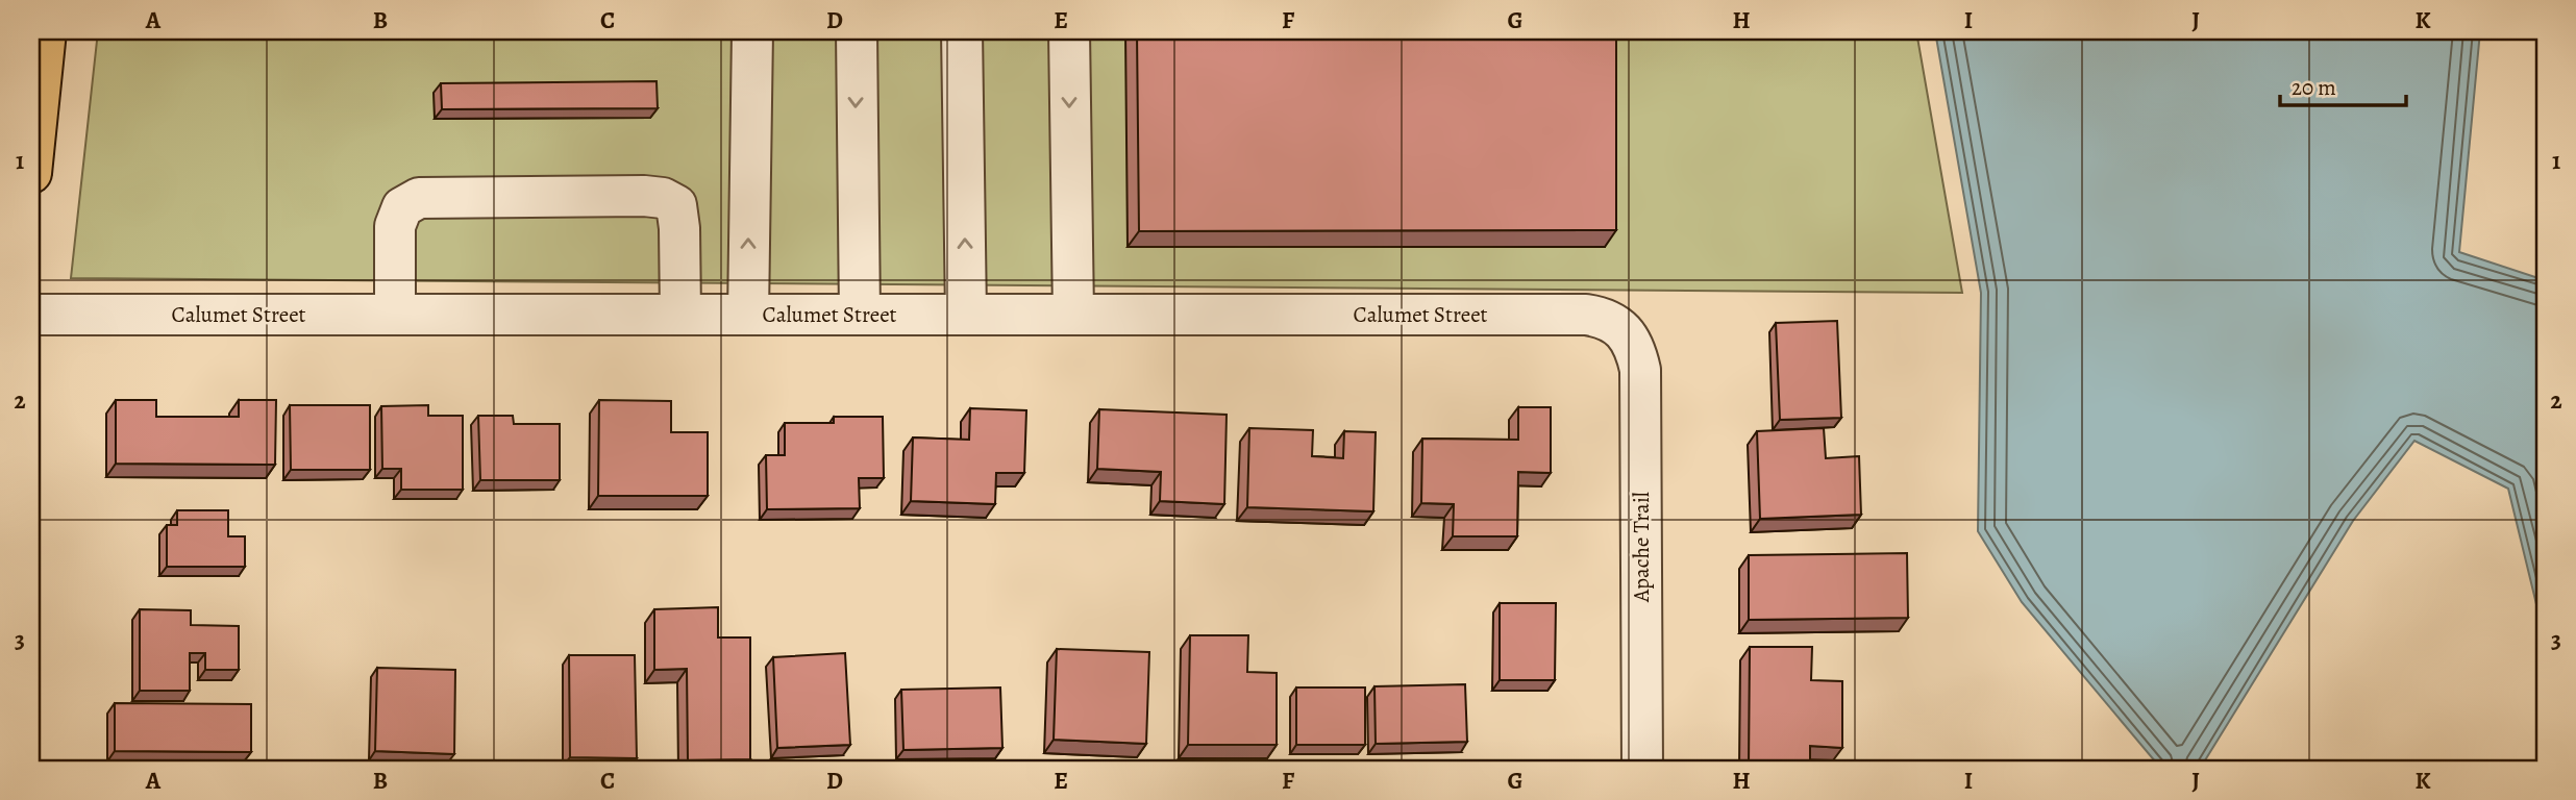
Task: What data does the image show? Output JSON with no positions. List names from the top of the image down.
{
  "streets": {
    "street": ["Calumet Street", "Apache Trail"]
  },
  "crossings": [
    ["Calumet Street", "Apache Trail"]
  ],
  "scale_bar": "20 m",
  "grid": {
    "columns": [
      "A",
      "B",
      "C",
      "D",
      "E",
      "F",
      "G",
      "H",
      "I",
      "J",
      "K"
    ],
    "rows": ["1", "2", "3"]
  }
}
